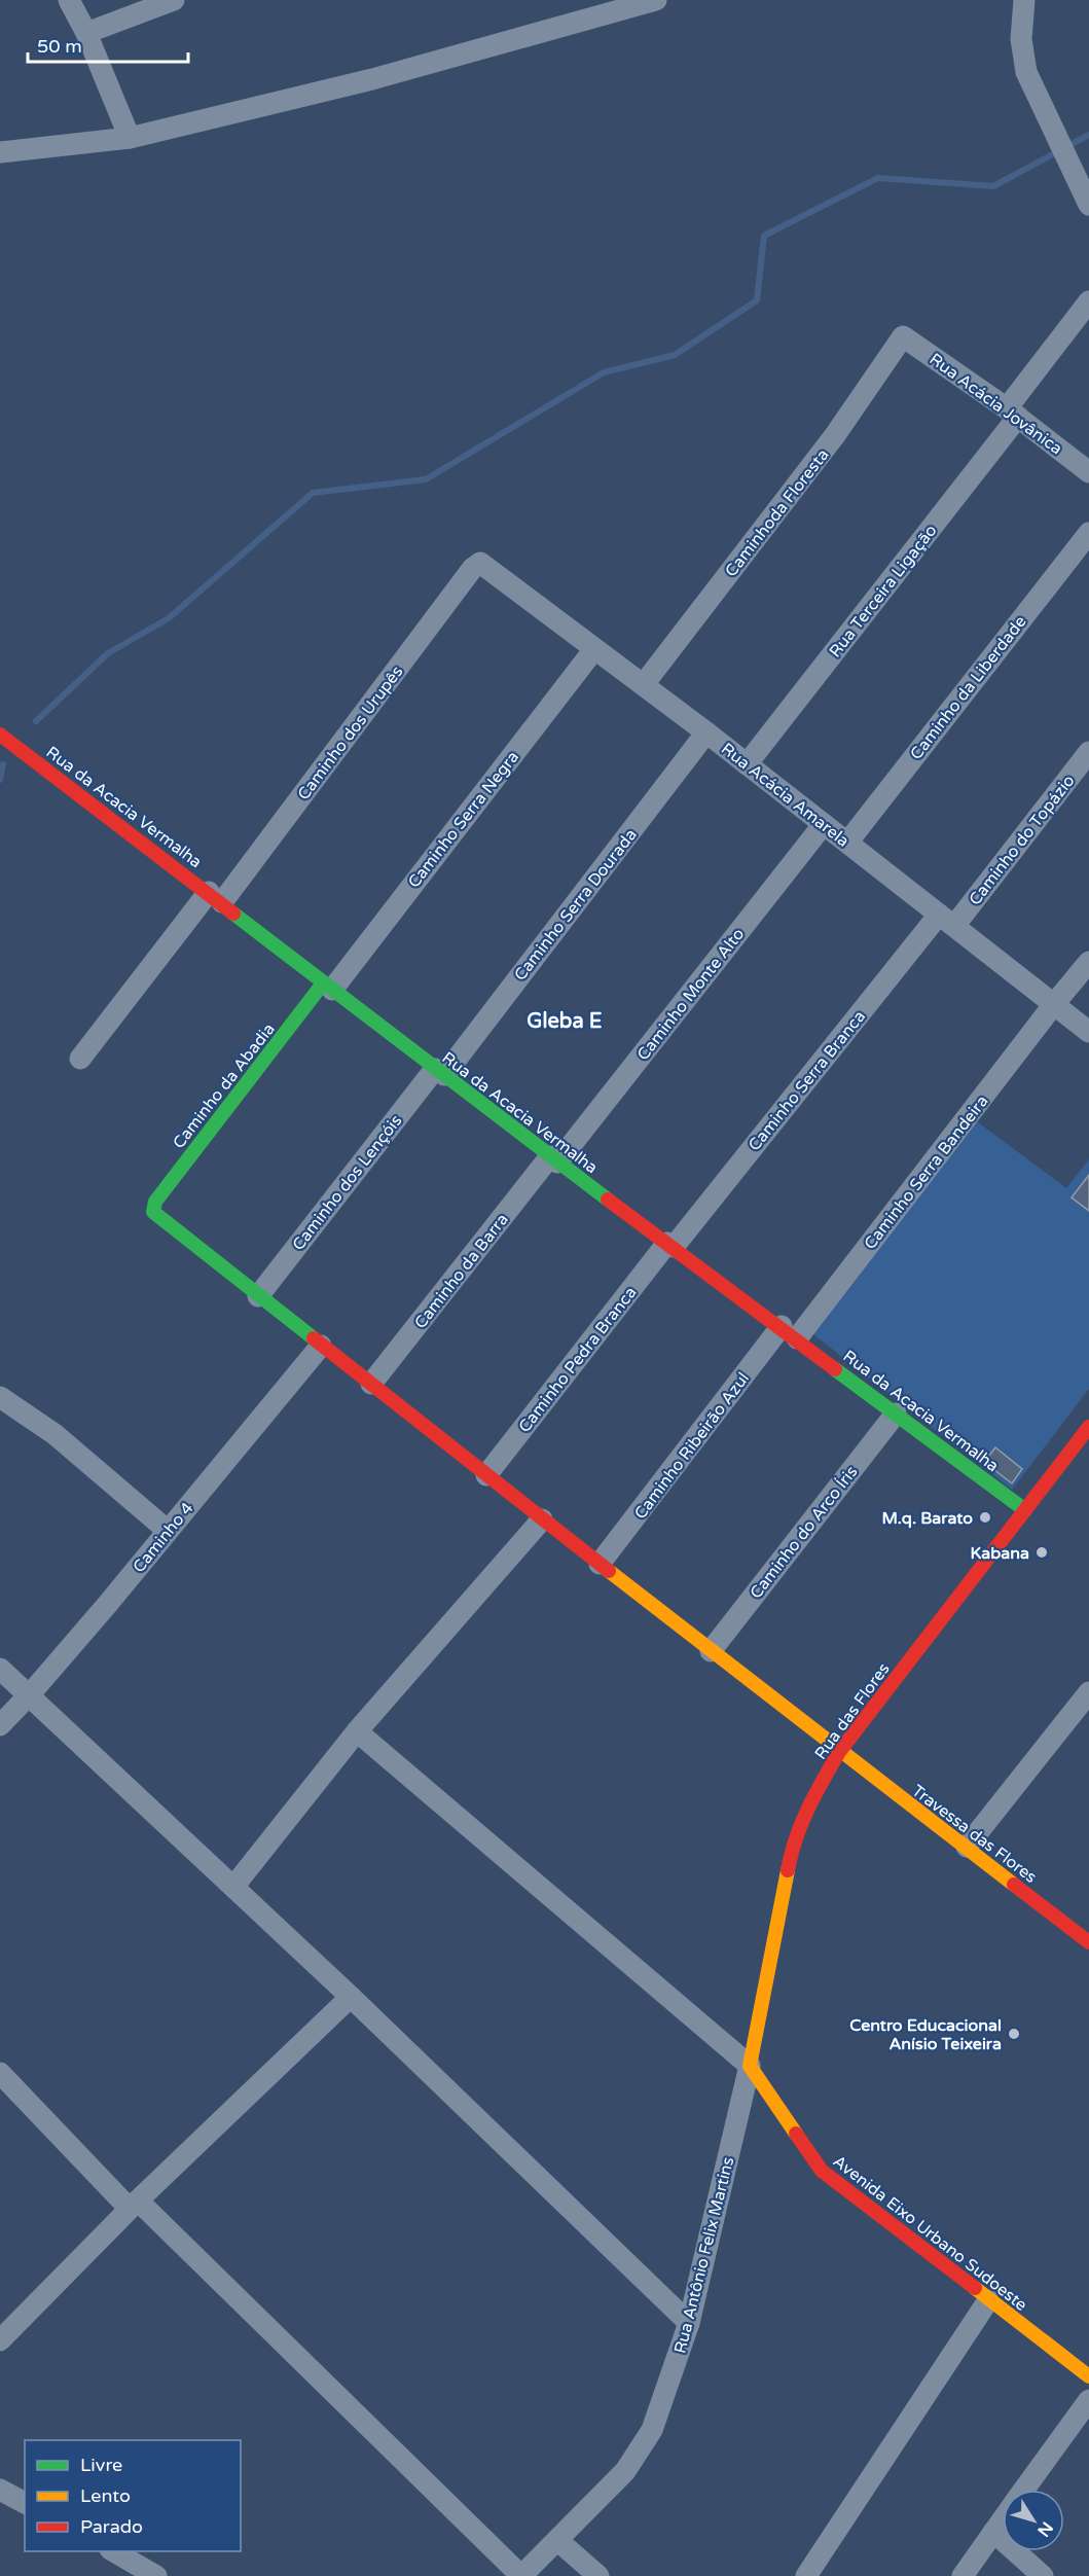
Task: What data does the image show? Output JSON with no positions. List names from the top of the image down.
{
  "streets": {
    "street": [
      "Rua Acácia Jovânica",
      "Caminhoda Floresta",
      "Rua Terceira Ligação",
      "Caminho da Liberdade",
      "Caminho dos Urupês",
      "Rua Acácia Amarela",
      "Rua da Acacia Vermalha",
      "Caminho Serra Negra",
      "Caminho do Topázio",
      "Caminho Serra Dourada",
      "Caminho Monte Alto",
      "Caminho Serra Branca",
      "Caminho da Abadia",
      "Caminho Serra Bandeira",
      "Caminho dos Lençóis",
      "Caminho da Barra",
      "Caminho Pedra Branca",
      "Caminho Ribeirão Azul",
      "Caminho do Arco Íris",
      "Caminho 4",
      "Rua das Flores",
      "Travessa das Flores",
      "Avenida Eixo Urbano Sudoeste",
      "Rua Antônio Felix Martins"
    ]
  },
  "crossings": [
    ["Rua Acácia Jovânica", "Caminhoda Floresta"],
    ["Rua Acácia Jovânica", "Rua Terceira Ligação"],
    ["Caminhoda Floresta", "Rua Acácia Amarela"],
    ["Rua Terceira Ligação", "Rua Acácia Amarela"],
    ["Caminho da Liberdade", "Rua Acácia Amarela"],
    ["Caminho dos Urupês", "Rua Acácia Amarela"],
    ["Caminho dos Urupês", "Rua da Acacia Vermalha"],
    ["Rua Acácia Amarela", "Caminho Serra Negra"],
    ["Rua Acácia Amarela", "Caminho do Topázio"],
    ["Rua Acácia Amarela", "Caminho Serra Dourada"],
    ["Rua Acácia Amarela", "Caminho Monte Alto"],
    ["Rua Acácia Amarela", "Caminho Serra Branca"],
    ["Rua Acácia Amarela", "Caminho Serra Bandeira"],
    ["Rua da Acacia Vermalha", "Caminho Serra Negra"],
    ["Rua da Acacia Vermalha", "Caminho Serra Dourada"],
    ["Rua da Acacia Vermalha", "Caminho Monte Alto"],
    ["Rua da Acacia Vermalha", "Caminho Serra Branca"],
    ["Rua da Acacia Vermalha", "Caminho da Abadia"],
    ["Rua da Acacia Vermalha", "Caminho Serra Bandeira"],
    ["Rua da Acacia Vermalha", "Caminho dos Lençóis"],
    ["Rua da Acacia Vermalha", "Caminho da Barra"],
    ["Rua da Acacia Vermalha", "Caminho Pedra Branca"],
    ["Rua da Acacia Vermalha", "Caminho Ribeirão Azul"],
    ["Rua da Acacia Vermalha", "Caminho do Arco Íris"],
    ["Rua da Acacia Vermalha", "Rua das Flores"],
    ["Caminho Serra Negra", "Caminho da Abadia"],
    ["Caminho do Topázio", "Caminho Serra Branca"],
    ["Caminho Serra Dourada", "Caminho dos Lençóis"],
    ["Caminho Monte Alto", "Caminho da Barra"],
    ["Caminho Serra Branca", "Caminho Pedra Branca"],
    ["Caminho da Abadia", "Travessa das Flores"],
    ["Caminho Serra Bandeira", "Caminho Ribeirão Azul"],
    ["Caminho dos Lençóis", "Travessa das Flores"],
    ["Caminho da Barra", "Travessa das Flores"],
    ["Caminho Pedra Branca", "Travessa das Flores"],
    ["Caminho Ribeirão Azul", "Travessa das Flores"],
    ["Caminho do Arco Íris", "Travessa das Flores"],
    ["Caminho 4", "Travessa das Flores"],
    ["Rua das Flores", "Travessa das Flores"],
    ["Rua das Flores", "Avenida Eixo Urbano Sudoeste"],
    ["Rua das Flores", "Rua Antônio Felix Martins"],
    ["Avenida Eixo Urbano Sudoeste", "Rua Antônio Felix Martins"]
  ],
  "districts": ["Gleba E"],
  "places": ["M.q. Barato", "Kabana", "Centro Educacional Anísio Teixeira"],
  "legend": ["Livre", "Lento", "Parado"],
  "scale_bar": "50 m",
  "north": "bottom right"
}
